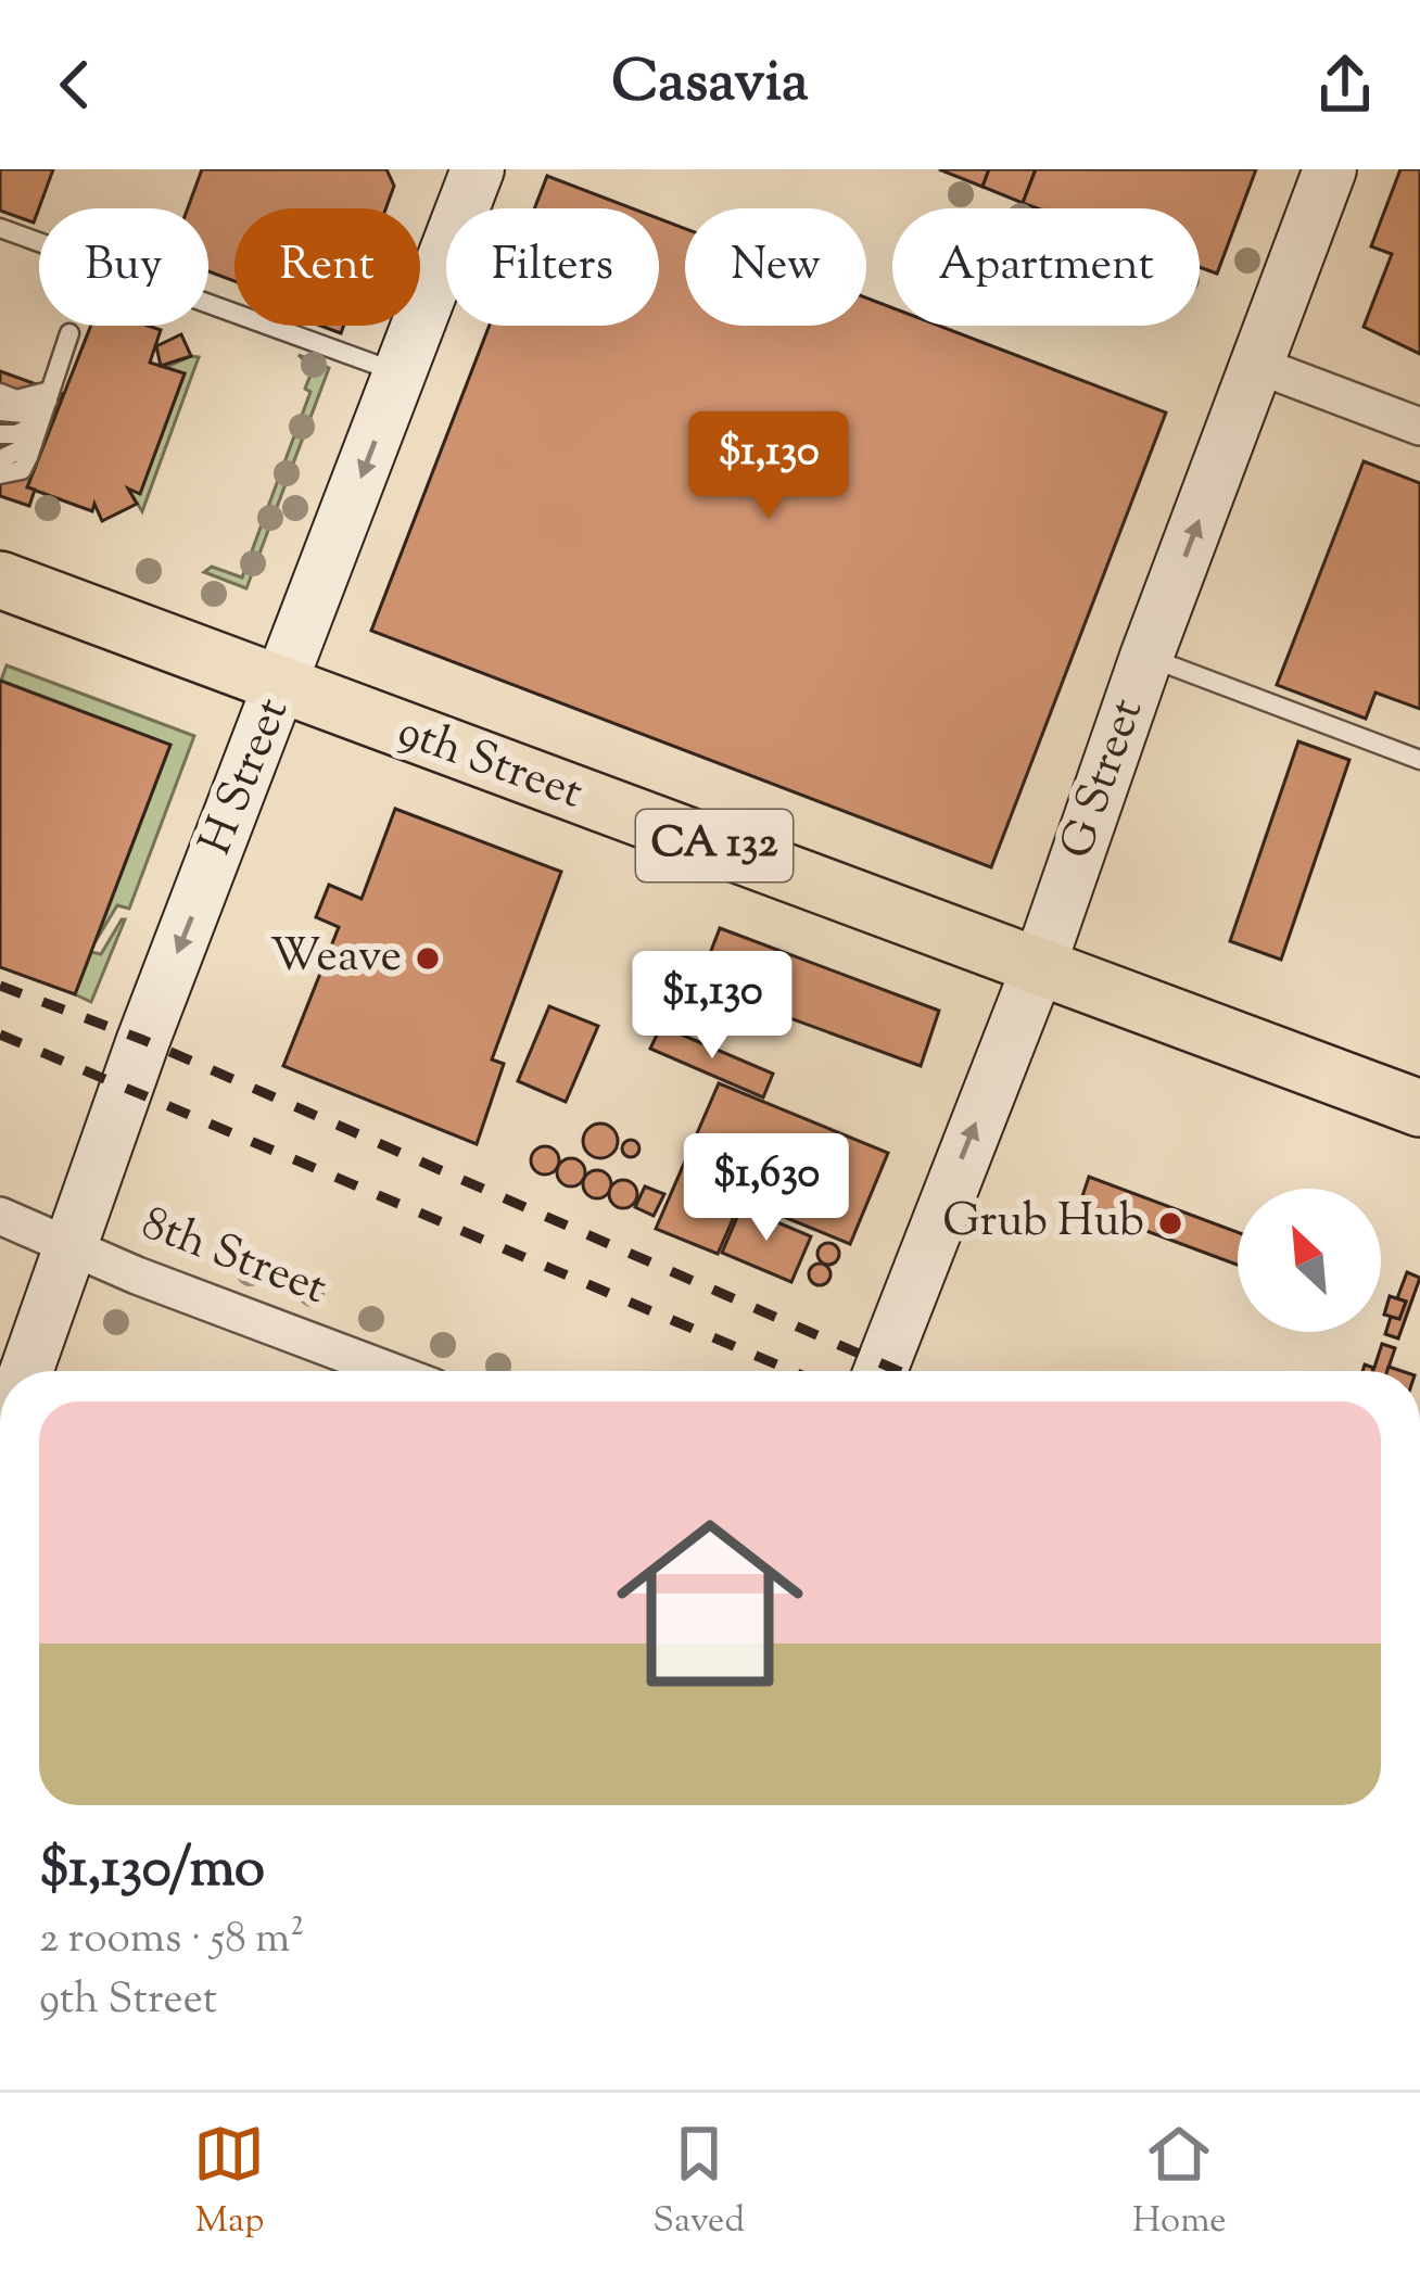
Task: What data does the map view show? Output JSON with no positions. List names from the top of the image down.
{
  "streets": {
    "main road": [
      "9th Street",
      "H Street",
      "G Street",
      "CA 132"
    ],
    "street": ["8th Street"]
  },
  "crossings": [
    ["9th Street", "H Street"],
    ["9th Street", "G Street"],
    ["H Street", "8th Street"]
  ],
  "one_way": ["H Street", "G Street"],
  "places": ["Weave", "Grub Hub"],
  "north": "top left",
  "page": {
    "header": "Casavia",
    "chip": [
      "Buy",
      "Rent",
      "Filters",
      "New",
      "Apartment"
    ],
    "price": ["$1,130", "$1,130", "$1,630"],
    "list": [
      {
        "name": "$1,130/mo",
        "note": "2 rooms · 58 m² · 9th Street"
      }
    ],
    "tabs": ["Map", "Saved", "Home"]
  }
}
